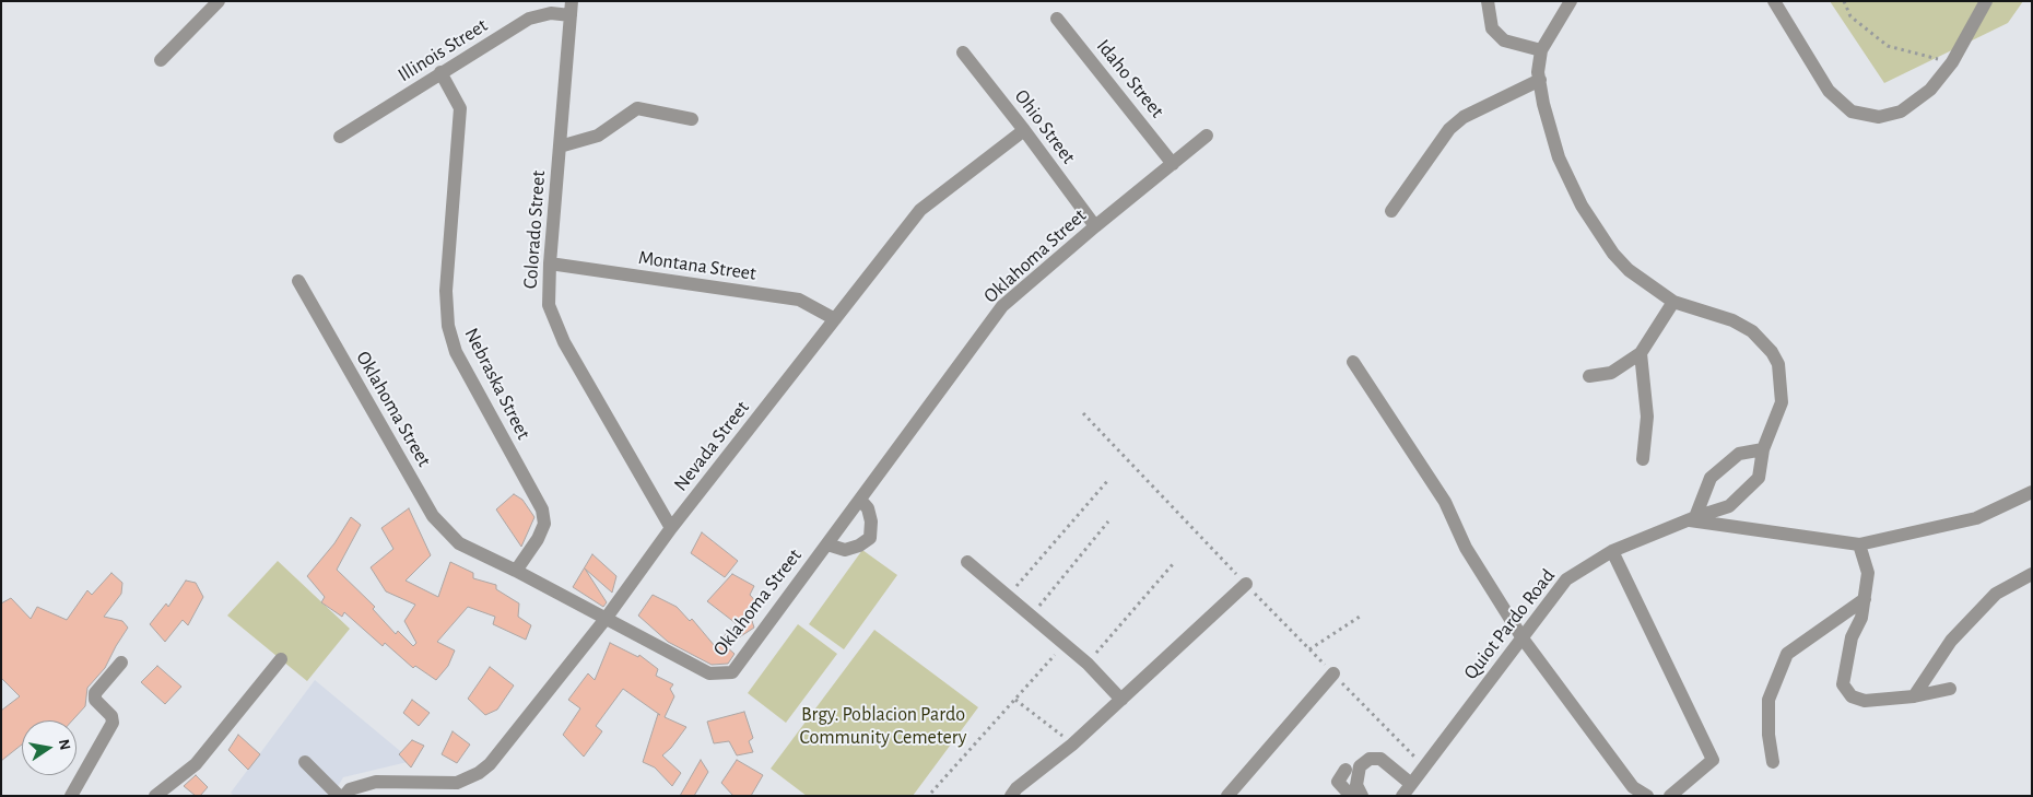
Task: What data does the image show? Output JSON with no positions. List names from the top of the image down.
{
  "streets": {
    "street": [
      "Illinois Street",
      "Idaho Street",
      "Ohio Street",
      "Colorado Street",
      "Oklahoma Street",
      "Montana Street",
      "Nebraska Street",
      "Nevada Street",
      "Quiot Pardo Road"
    ]
  },
  "crossings": [
    ["Illinois Street", "Colorado Street"],
    ["Illinois Street", "Nebraska Street"],
    ["Idaho Street", "Oklahoma Street"],
    ["Ohio Street", "Oklahoma Street"],
    ["Ohio Street", "Nevada Street"],
    ["Colorado Street", "Montana Street"],
    ["Colorado Street", "Nevada Street"],
    ["Oklahoma Street", "Nebraska Street"],
    ["Oklahoma Street", "Nevada Street"],
    ["Montana Street", "Nevada Street"]
  ],
  "parks": ["Brgy. Poblacion Pardo Community Cemetery"],
  "north": "right"
}
